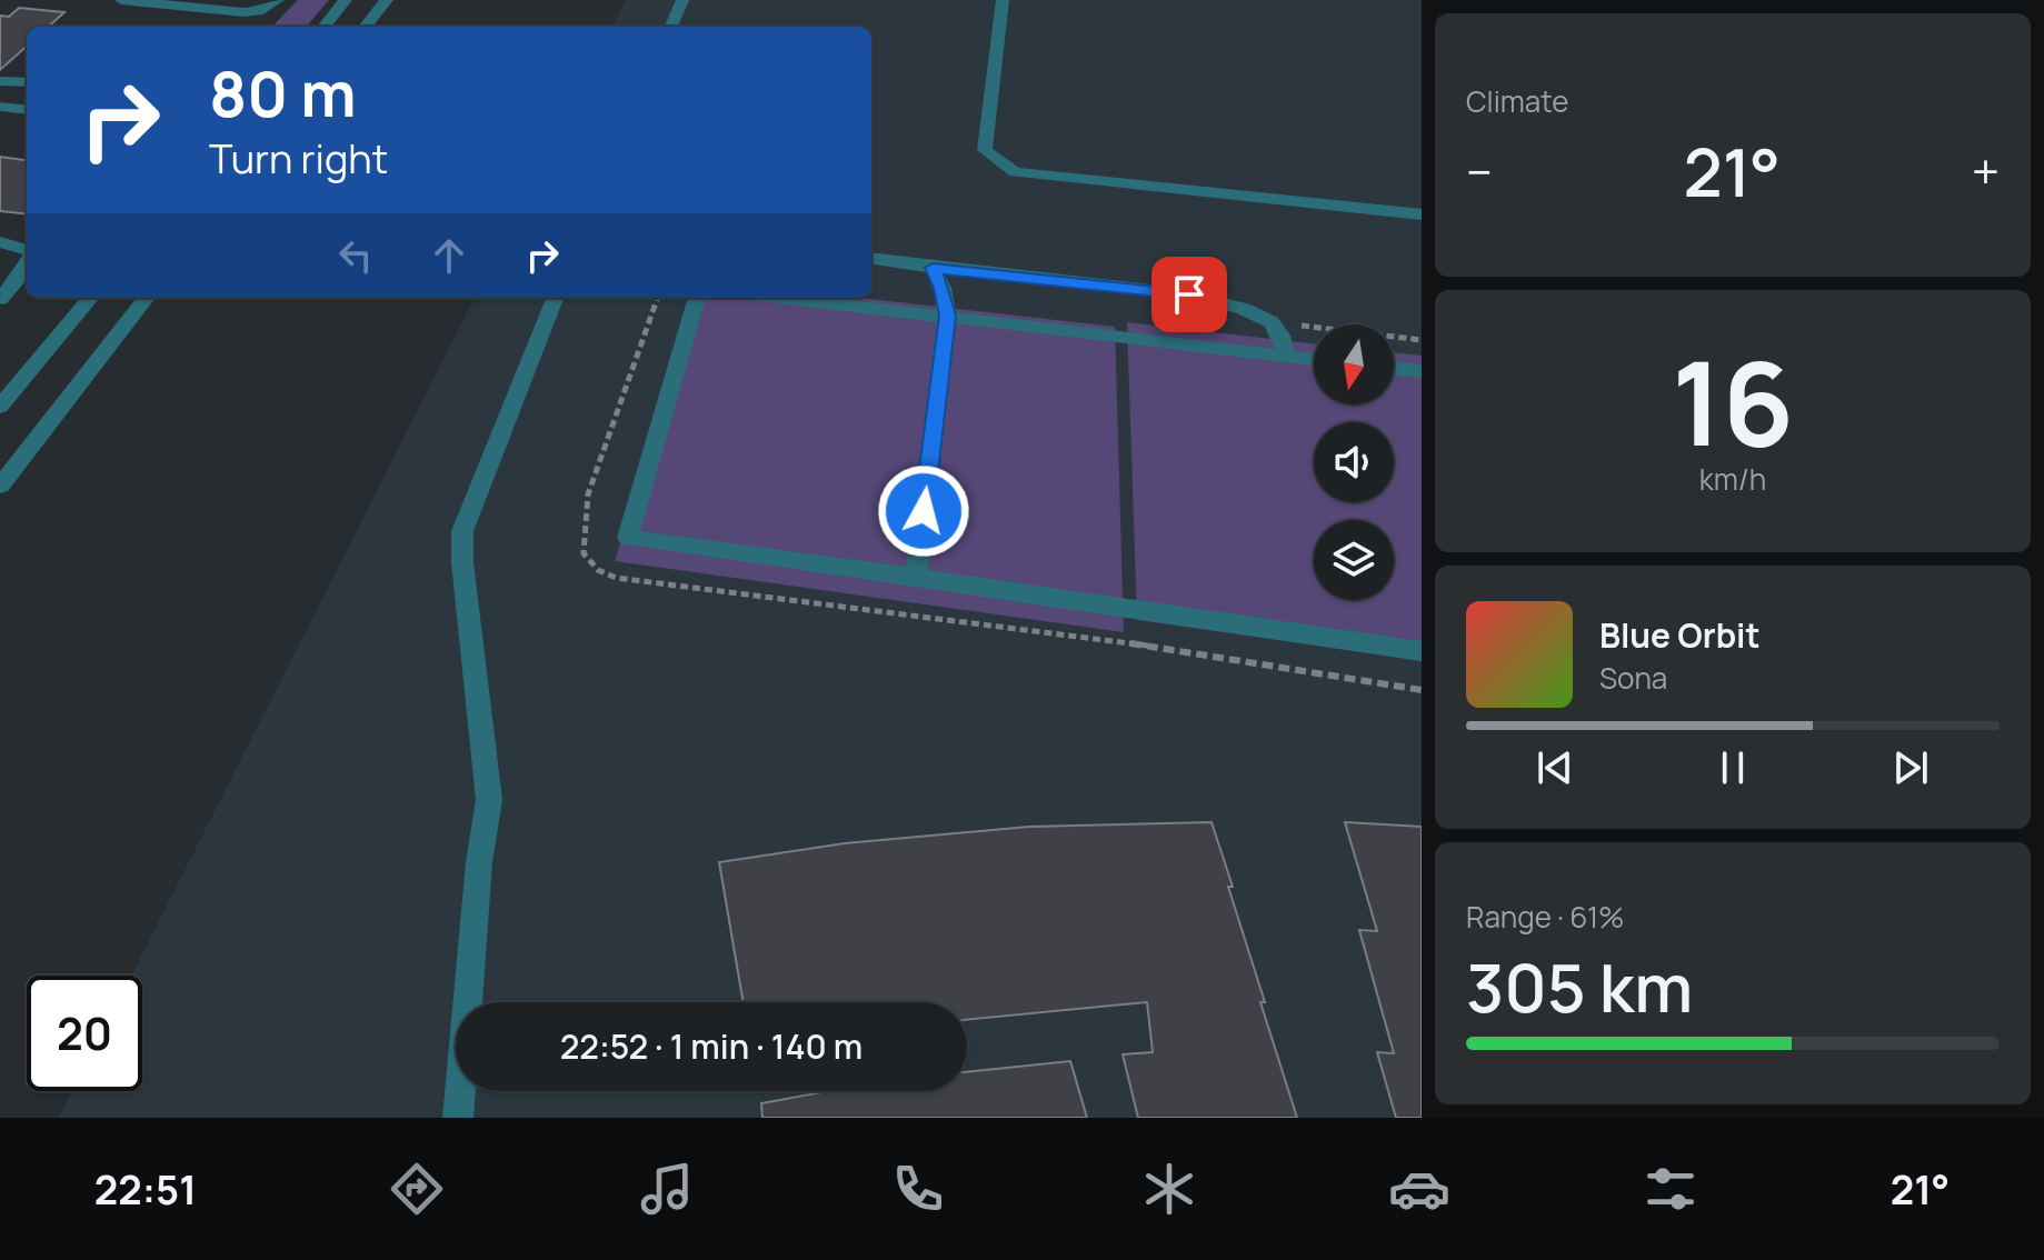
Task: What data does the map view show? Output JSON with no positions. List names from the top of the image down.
{
  "north": "bottom",
  "page": {
    "tile": [
      "Climate",
      ["16", "km/h"],
      ["Range · 61%", "305 km"]
    ],
    "turn": ["80 m", "Turn right"],
    "heat": ["−", "21°", "+"],
    "song": ["Blue Orbit", "Sona"],
    "limit": "20",
    "trip": "22:52 · 1 min · 140 m",
    "tabs": ["22:51", "21°"]
  }
}
